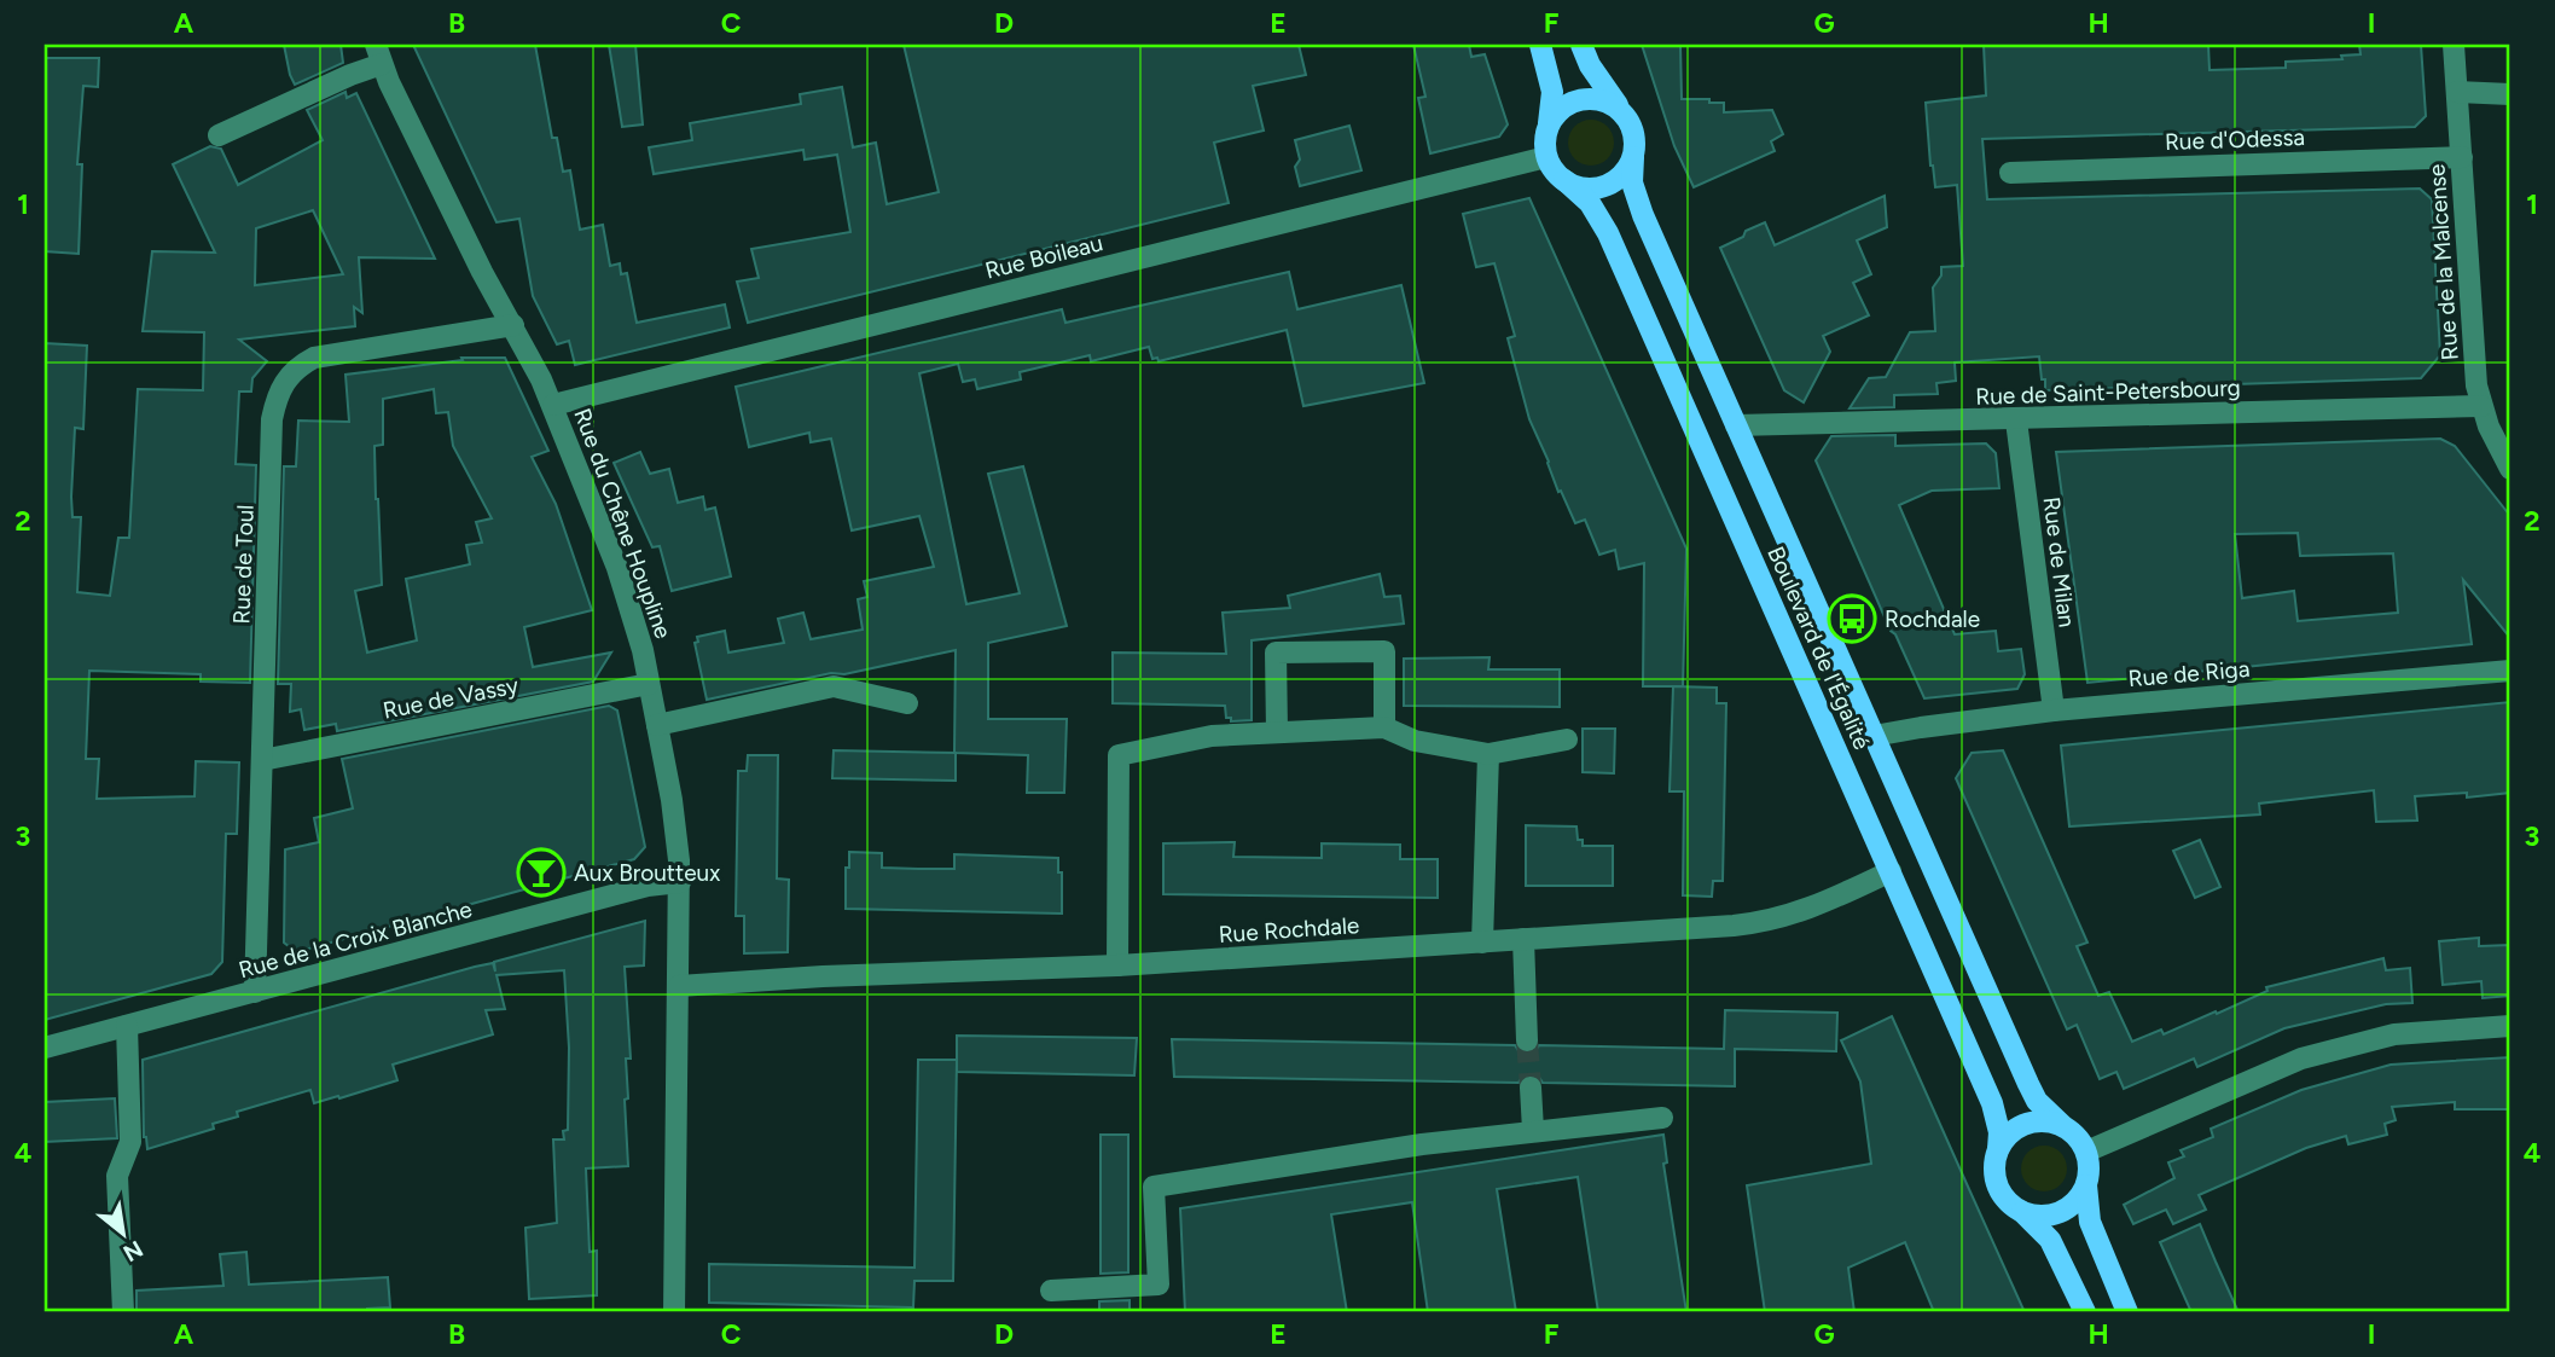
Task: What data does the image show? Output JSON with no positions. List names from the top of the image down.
{
  "streets": {
    "main road": ["Boulevard de l'Égalité"],
    "street": [
      "Rue d'Odessa",
      "Rue Boileau",
      "Rue de la Malcense",
      "Rue de Saint-Petersbourg",
      "Rue du Chêne Houpline",
      "Rue de Milan",
      "Rue de Toul",
      "Rue de Riga",
      "Rue de Vassy",
      "Rue Rochdale",
      "Rue de la Croix Blanche"
    ]
  },
  "crossings": [
    ["Rue d'Odessa", "Rue de la Malcense"],
    ["Rue Boileau", "Rue du Chêne Houpline"],
    ["Rue Boileau", "Boulevard de l'Égalité"],
    ["Rue de la Malcense", "Rue de Saint-Petersbourg"],
    ["Rue de Saint-Petersbourg", "Rue de Milan"],
    ["Rue de Saint-Petersbourg", "Boulevard de l'Égalité"],
    ["Rue du Chêne Houpline", "Rue de Toul"],
    ["Rue du Chêne Houpline", "Rue de Vassy"],
    ["Rue du Chêne Houpline", "Rue Rochdale"],
    ["Rue du Chêne Houpline", "Rue de la Croix Blanche"],
    ["Rue de Milan", "Rue de Riga"],
    ["Rue de Toul", "Rue de Vassy"],
    ["Rue de Toul", "Rue de la Croix Blanche"],
    ["Boulevard de l'Égalité", "Rue de Riga"],
    ["Boulevard de l'Égalité", "Rue Rochdale"]
  ],
  "places": {
    "bus stop": ["Rochdale"],
    "bar": ["Aux Broutteux"]
  },
  "north": "bottom right",
  "grid": {
    "columns": [
      "A",
      "B",
      "C",
      "D",
      "E",
      "F",
      "G",
      "H",
      "I"
    ],
    "rows": [
      "1",
      "2",
      "3",
      "4"
    ]
  }
}
